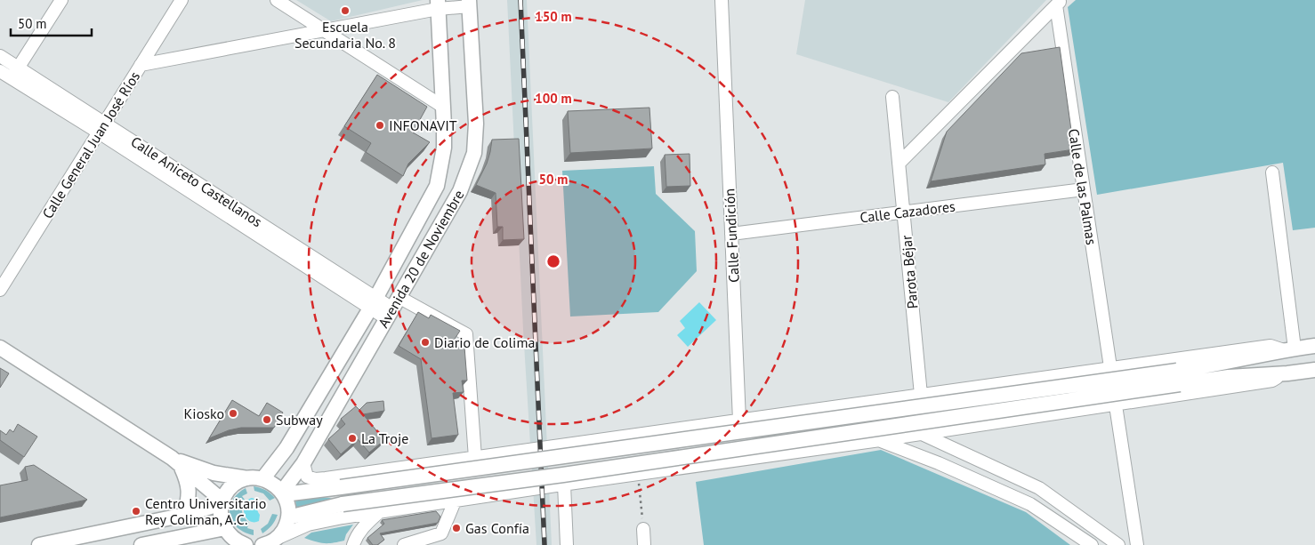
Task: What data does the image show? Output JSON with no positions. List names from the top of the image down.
{
  "streets": {
    "main road": ["Avenida 20 de Noviembre"],
    "street": [
      "Calle General Juan José Ríos",
      "Calle Aniceto Castellanos",
      "Calle de las Palmas",
      "Calle Cazadores",
      "Calle Fundición",
      "Parota Béjar"
    ]
  },
  "crossings": [
    ["Calle General Juan José Ríos", "Calle Aniceto Castellanos"],
    ["Calle Aniceto Castellanos", "Avenida 20 de Noviembre"],
    ["Calle de las Palmas", "Calle Cazadores"],
    ["Calle Cazadores", "Calle Fundición"],
    ["Calle Cazadores", "Parota Béjar"]
  ],
  "places": [
    "Escuela Secundaria No. 8",
    "INFONAVIT",
    "Diario de Colima",
    "Kiosko",
    "Subway",
    "La Troje",
    "Centro Universitario Rey Coliman, A.C.",
    "Gas Confía"
  ],
  "scale_bar": "50 m",
  "rings": ["150 m", "100 m", "50 m"]
}
